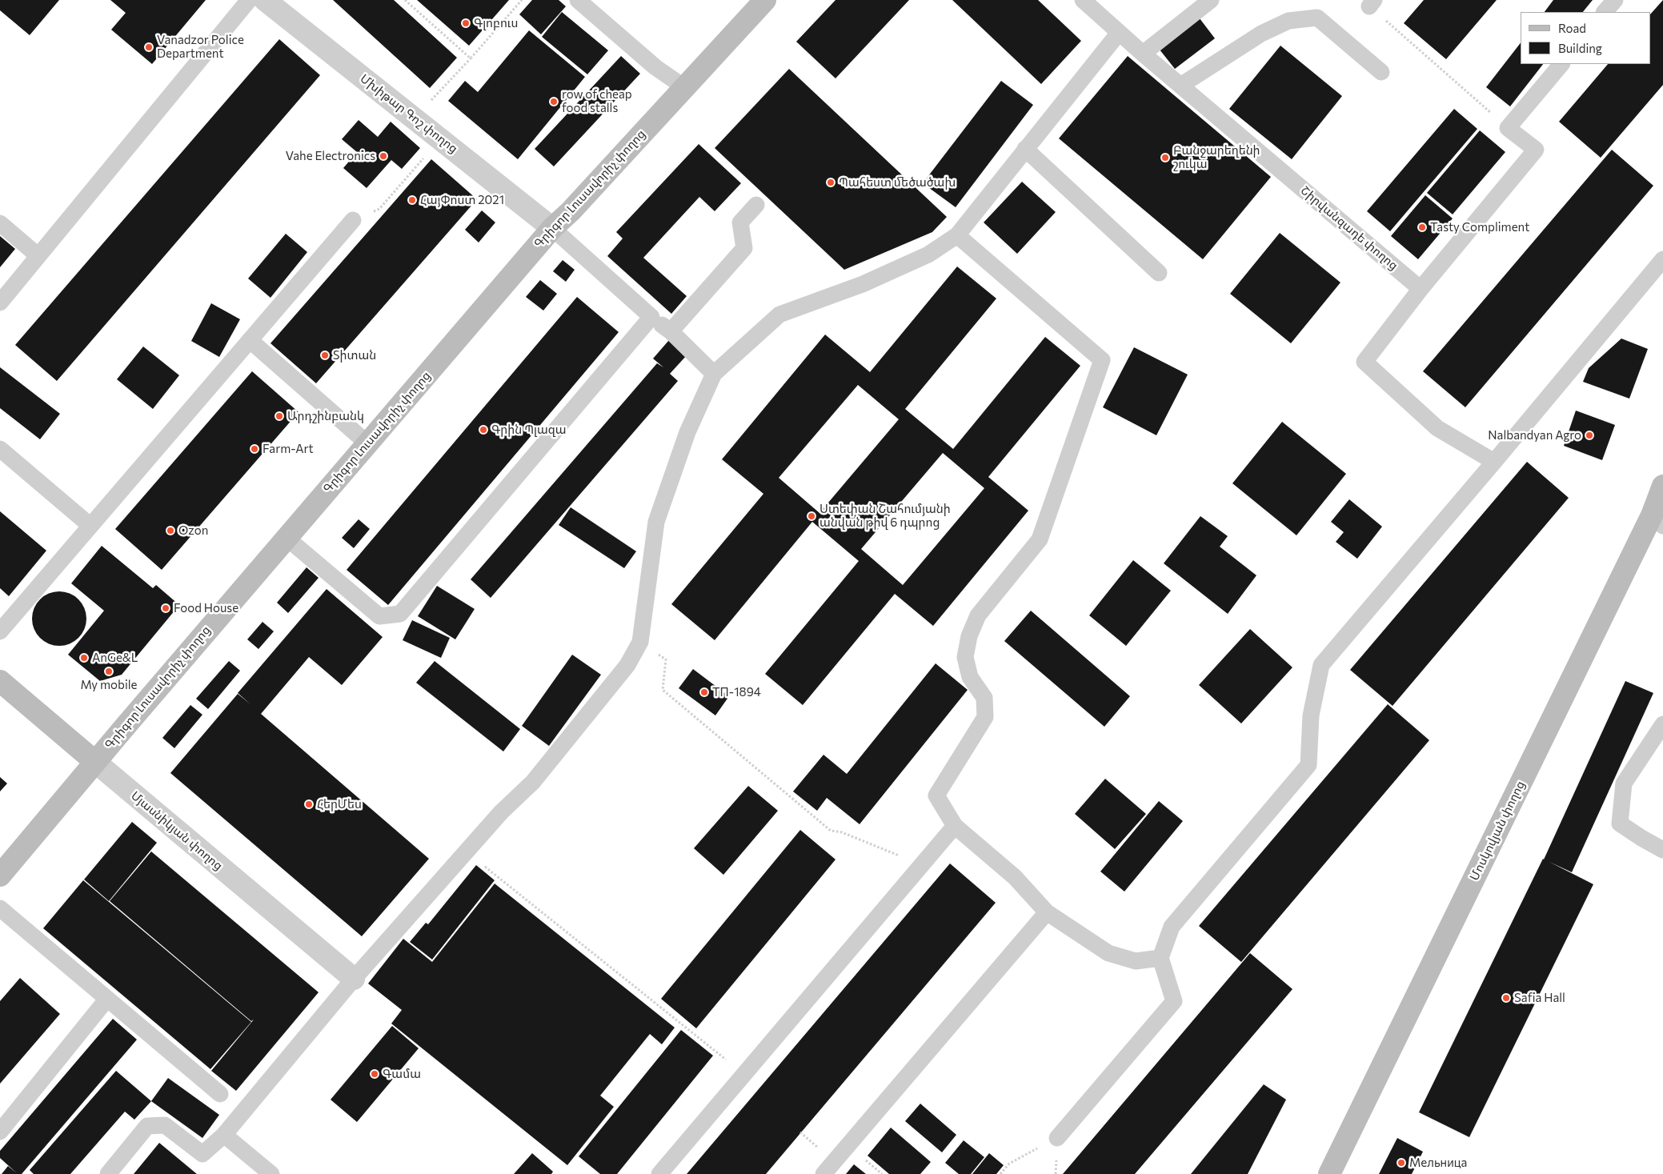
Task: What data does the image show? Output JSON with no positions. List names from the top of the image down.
{
  "streets": {
    "street": [
      "Մխիթար Գոշ փողոց",
      "Գրիգոր Լուսավորիչ փողոց",
      "Մյասնիկյան փողոց",
      "Մոսկովյան փողոց"
    ],
    "lane": ["Շիրվանզադե փողոց"]
  },
  "crossings": [
    ["Մխիթար Գոշ փողոց", "Գրիգոր Լուսավորիչ փողոց"],
    ["Գրիգոր Լուսավորիչ փողոց", "Մյասնիկյան փողոց"]
  ],
  "places": [
    "Գլոբուս",
    "Vanadzor Police Department",
    "row of cheap food stalls",
    "Vahe Electronics",
    "Բանջարեղենի շուկա",
    "Պահեստ մեծածախ",
    "ՀայՓոստ 2021",
    "Tasty Compliment",
    "Տիտան",
    "Արդշինբանկ",
    "Գրին Պլազա",
    "Nalbandyan Agro",
    "Farm-Art",
    "Ստեփան Շահումյանի անվան թիվ 6 դպրոց",
    "Ozon",
    "Food House",
    "AnGe&L",
    "My mobile",
    "ТП-1894",
    "ՀերՄես",
    "Safia Hall",
    "Գամա",
    "Мельница"
  ],
  "legend": ["Road", "Building"]
}
